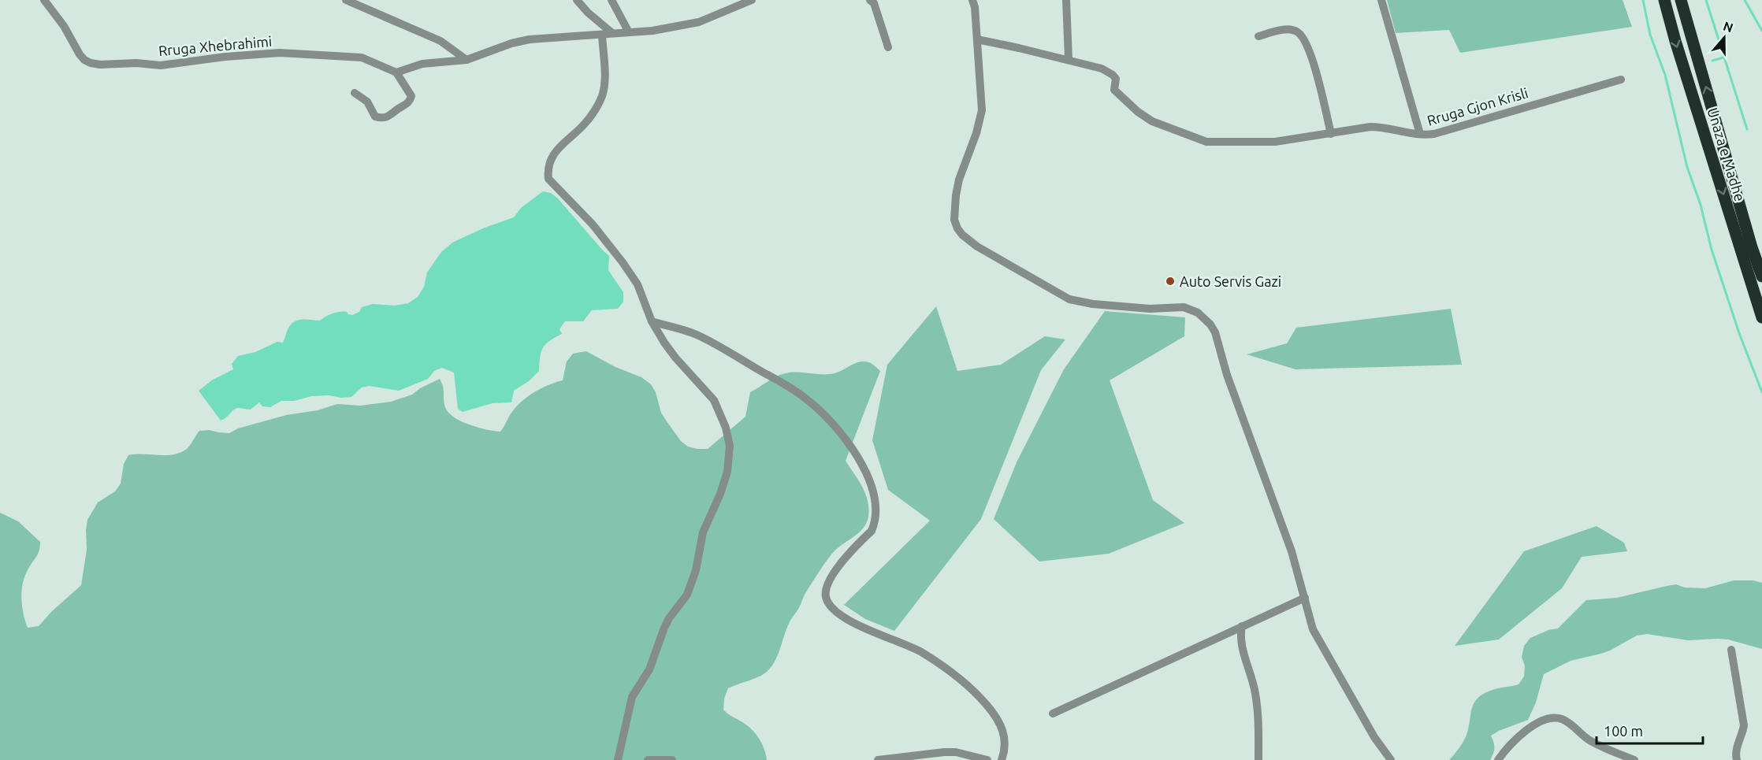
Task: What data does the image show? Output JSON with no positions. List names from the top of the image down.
{
  "streets": {
    "highway": ["Unaza e Madhe"],
    "street": ["Rruga Xhebrahimi", "Rruga Gjon Krisli"]
  },
  "places": ["Auto Servis Gazi"],
  "scale_bar": "100 m",
  "north": "top"
}
